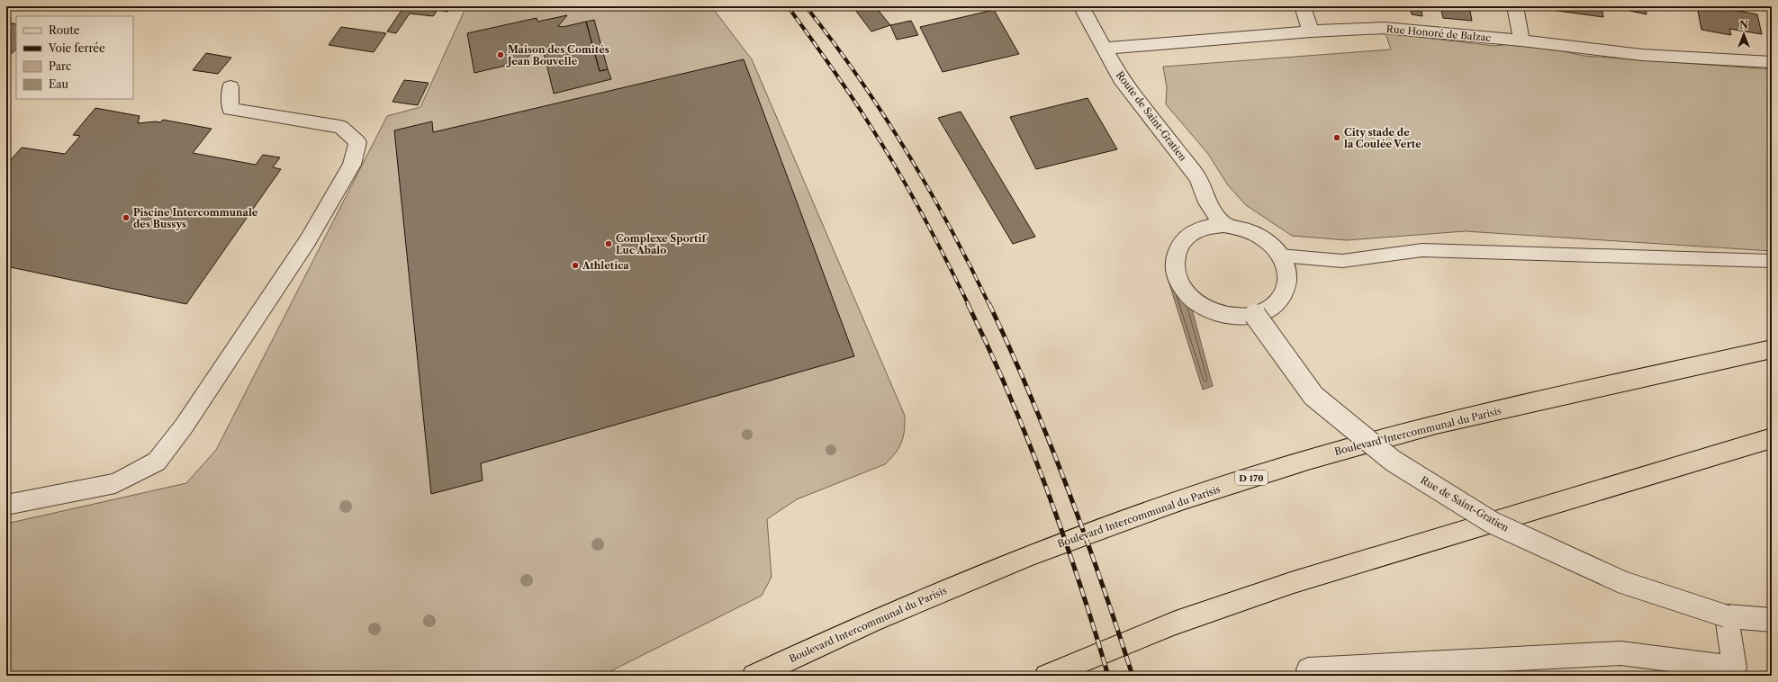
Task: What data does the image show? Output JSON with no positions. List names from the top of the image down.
{
  "streets": {
    "highway": ["Boulevard Intercommunal du Parisis", "D 170"],
    "street": ["Rue Honoré de Balzac", "Route de Saint-Gratien", "Rue de Saint-Gratien"]
  },
  "crossings": [
    ["Rue Honoré de Balzac", "Route de Saint-Gratien"],
    ["Route de Saint-Gratien", "Rue de Saint-Gratien"]
  ],
  "places": [
    "Maison des Comités Jean Bouvelle",
    "City stade de la Coulée Verte",
    "Piscine Intercommunale des Bussys",
    "Complexe Sportif Luc Abalo",
    "Athletica"
  ],
  "legend": [
    "Route",
    "Voie ferrée",
    "Parc",
    "Eau"
  ],
  "north": "top"
}
